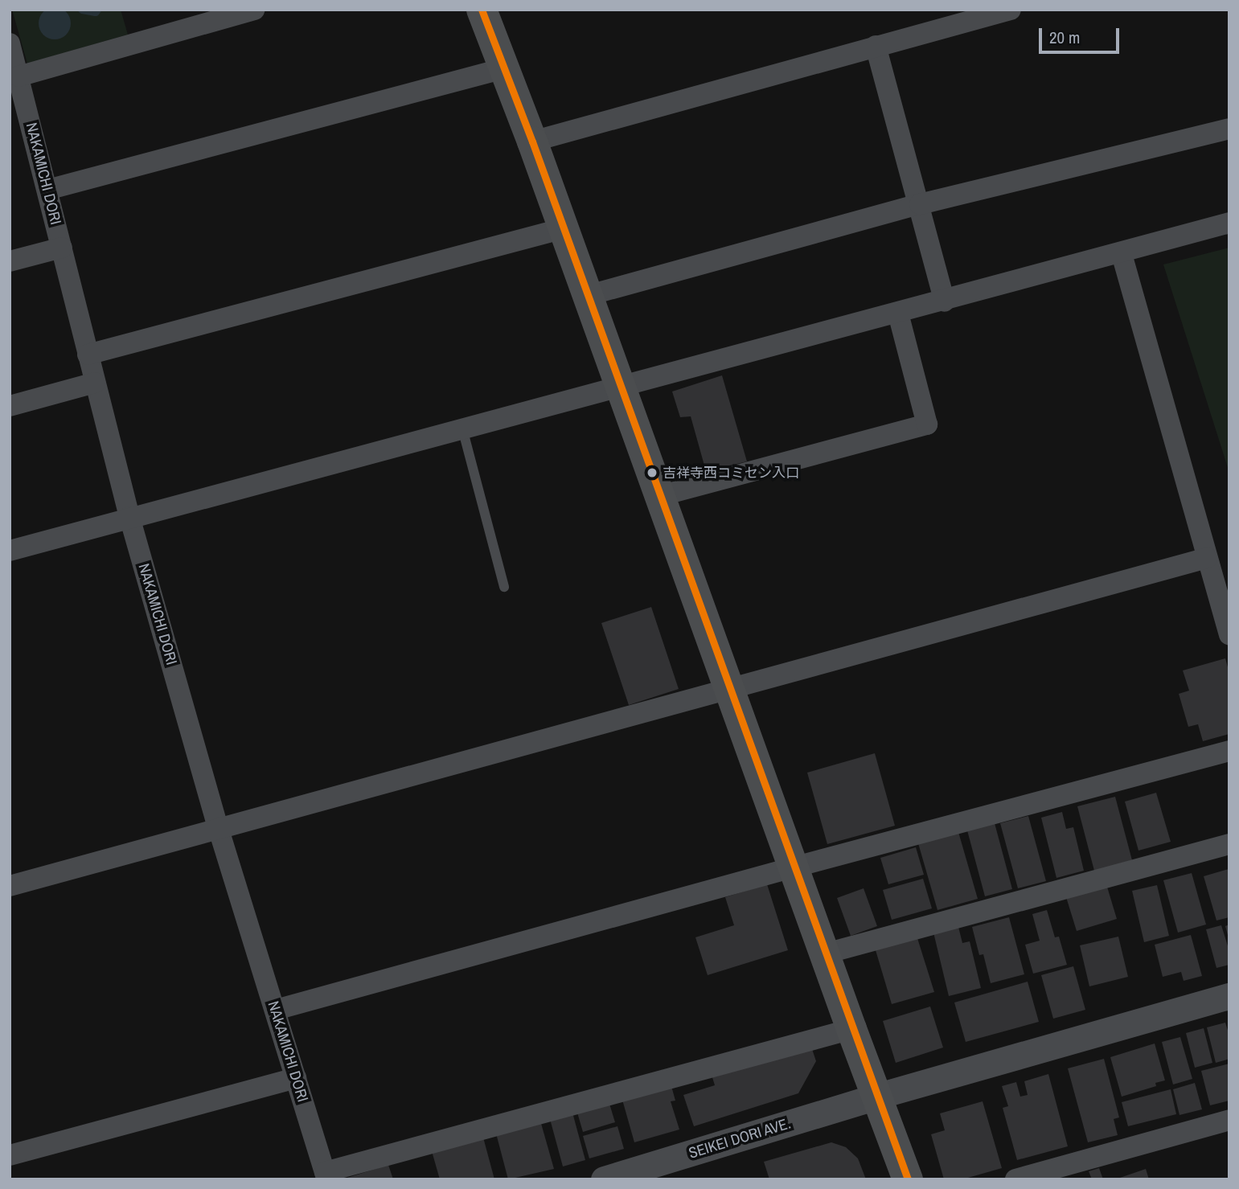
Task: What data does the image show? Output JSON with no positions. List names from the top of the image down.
{
  "streets": {
    "street": ["NAKAMICHI DORI", "SEIKEI DORI AVE."]
  },
  "places": ["吉祥寺西コミセン入口"],
  "scale_bar": "20 m"
}
